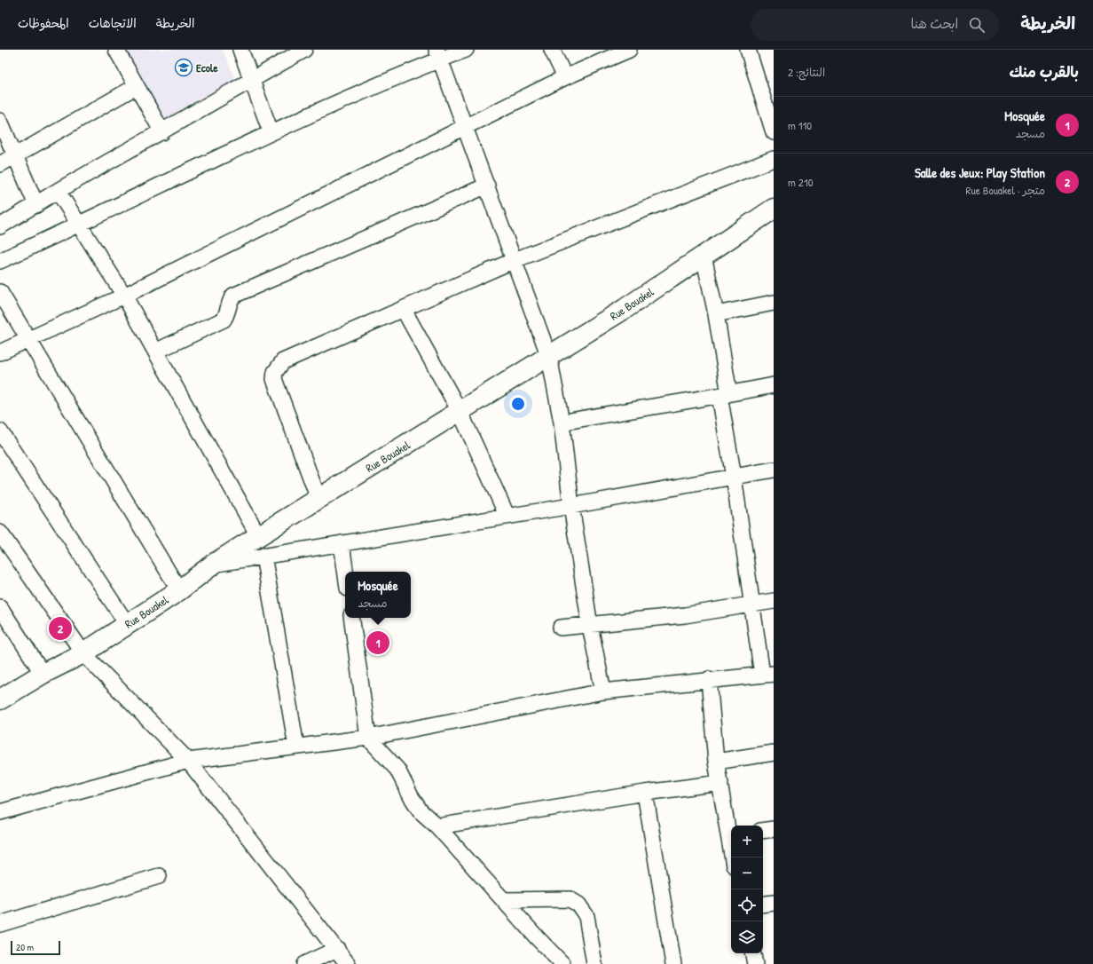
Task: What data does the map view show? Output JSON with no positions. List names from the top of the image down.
{
  "streets": {
    "main road": ["Rue Bouakel"]
  },
  "places": {
    "school or university": ["Ecole"]
  },
  "scale_bar": "20 m",
  "page": {
    "header": "الخريطة",
    "search": "ابحث هنا",
    "nav": ["الخريطة", "الاتجاهات", "المحفوظات"],
    "heading": ["بالقرب منك", "النتائج: 2"],
    "list": [
      {
        "mark": "1",
        "name": "Mosquée",
        "note": "مسجد",
        "value": "110 m"
      },
      {
        "mark": "2",
        "name": "Salle des Jeux: Play Station",
        "note": "متجر · Rue Bouakel",
        "value": "210 m"
      }
    ],
    "popup": ["Mosquée", "مسجد"],
    "pins": ["2", "1"],
    "map_buttons": ["+", "−"],
    "scale": "20 m"
  }
}
